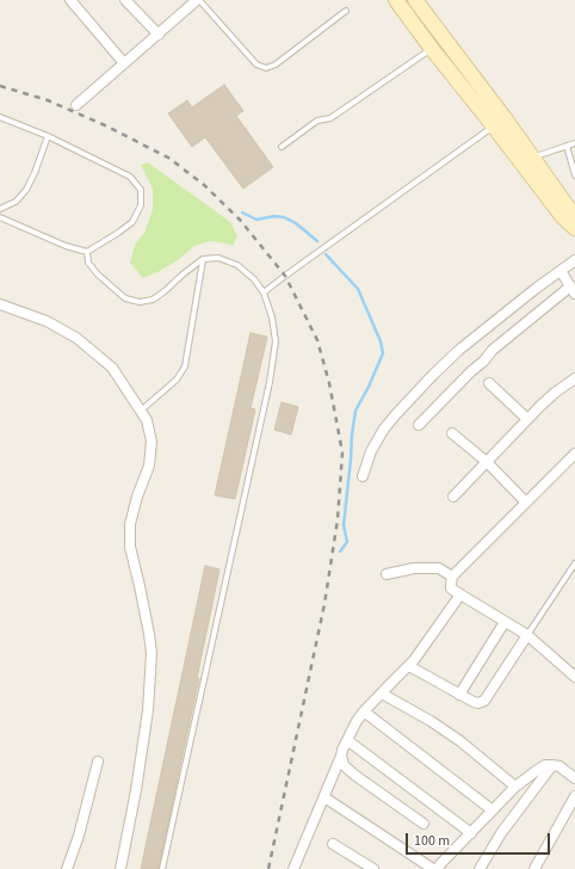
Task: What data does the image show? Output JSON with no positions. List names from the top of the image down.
{
  "scale_bar": "100 m"
}
